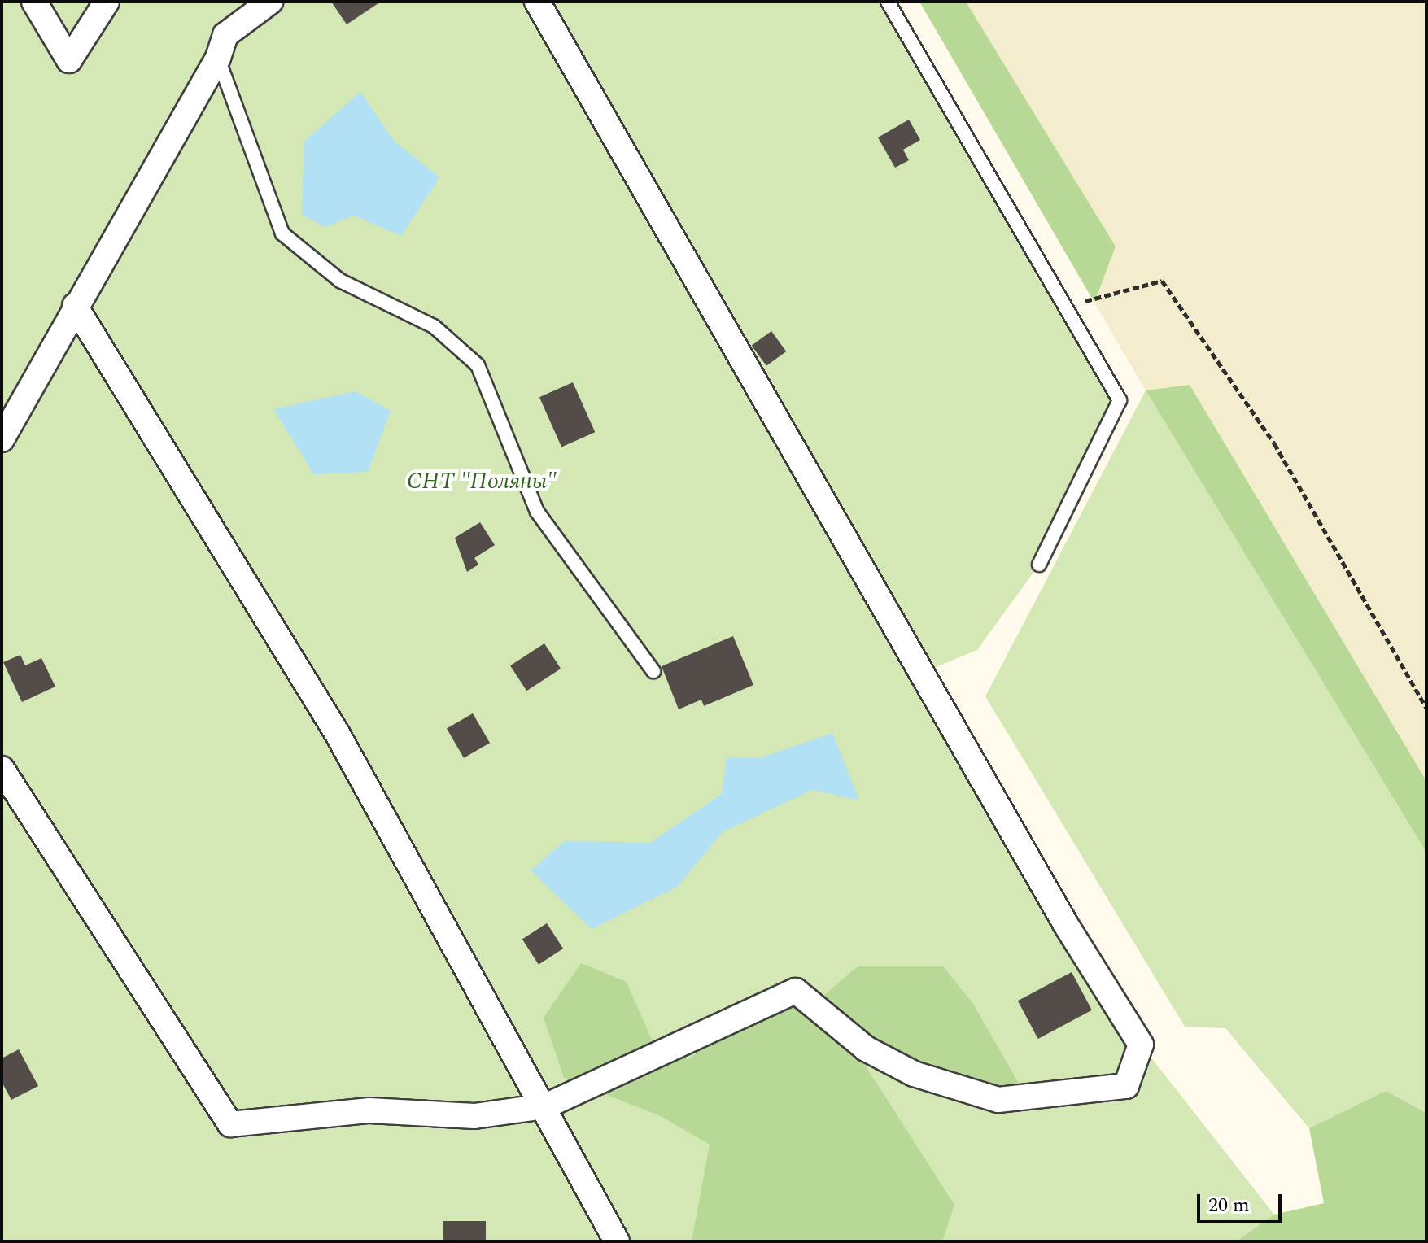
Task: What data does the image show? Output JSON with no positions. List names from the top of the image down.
{
  "parks": ["СНТ \"Поляны\""],
  "scale_bar": "20 m"
}
